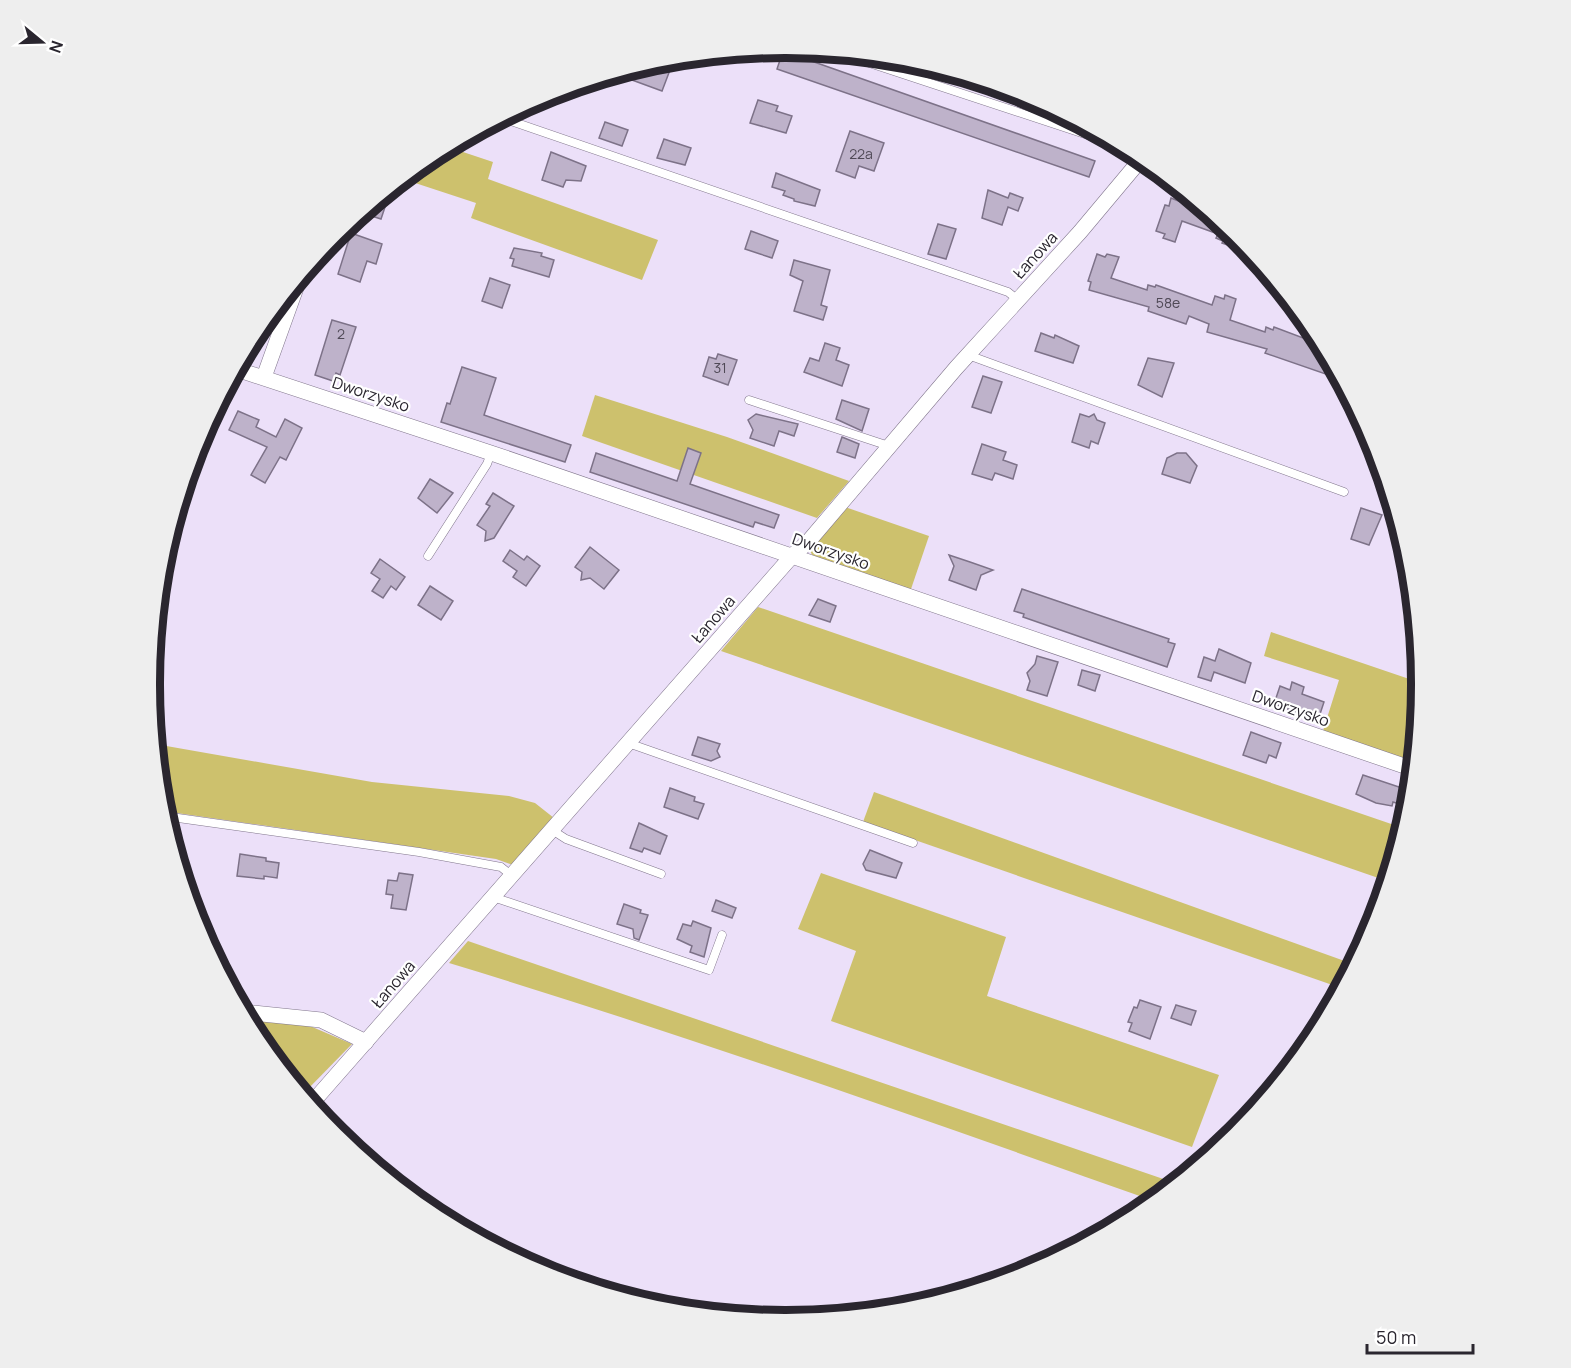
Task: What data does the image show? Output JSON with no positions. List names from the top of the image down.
{
  "streets": {
    "street": ["Łanowa", "Dworzysko"]
  },
  "crossings": [
    ["Łanowa", "Dworzysko"]
  ],
  "house_numbers": [
    "22a",
    "58e",
    "2",
    "31"
  ],
  "scale_bar": "50 m",
  "north": "right"
}
